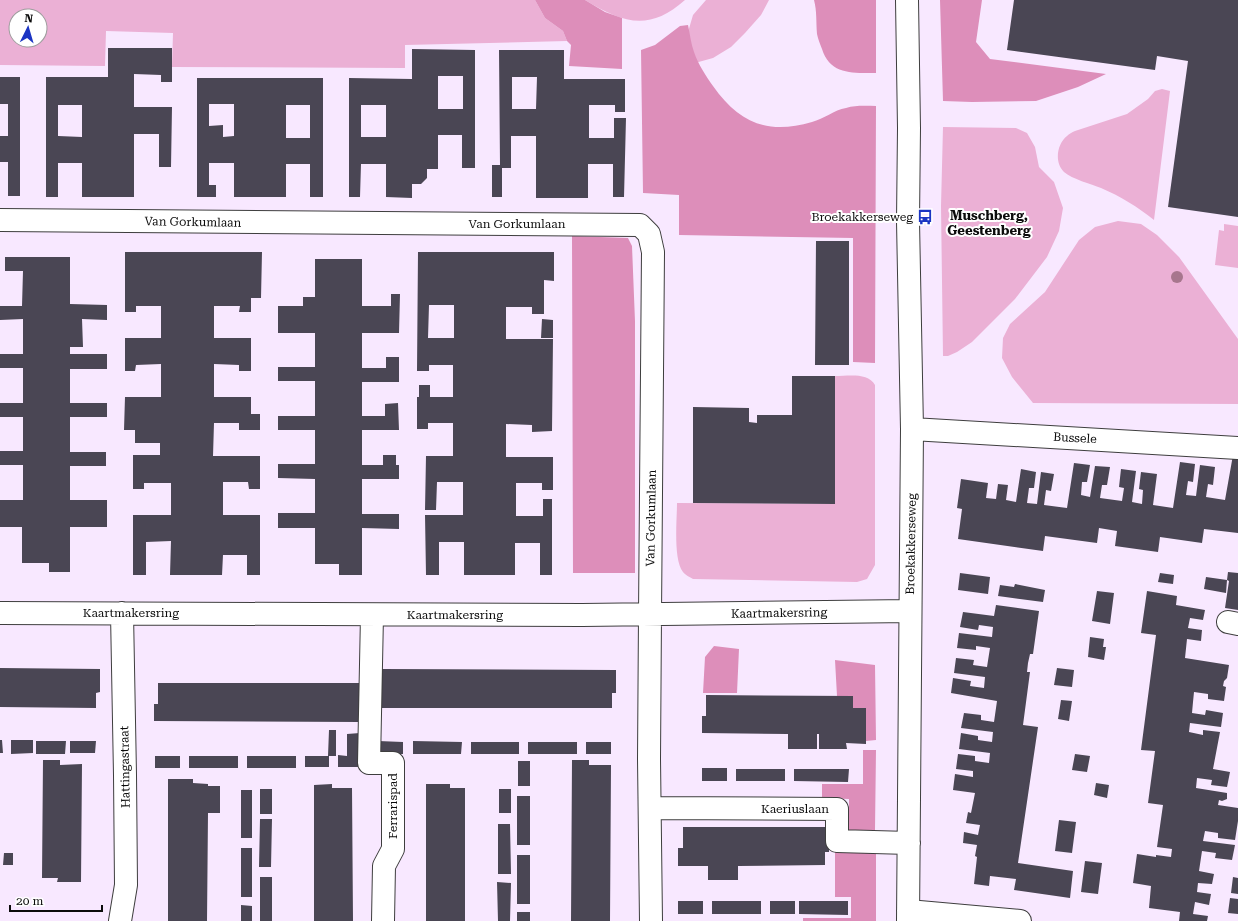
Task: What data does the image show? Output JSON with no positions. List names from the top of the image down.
{
  "streets": {
    "street": [
      "Van Gorkumlaan",
      "Bussele",
      "Broekakkerseweg",
      "Kaartmakersring",
      "Hattingastraat",
      "Ferrarispad",
      "Kaeriuslaan"
    ]
  },
  "crossings": [
    ["Van Gorkumlaan", "Kaartmakersring"],
    ["Bussele", "Broekakkerseweg"],
    ["Broekakkerseweg", "Kaartmakersring"],
    ["Broekakkerseweg", "Kaeriuslaan"],
    ["Kaartmakersring", "Hattingastraat"],
    ["Kaartmakersring", "Ferrarispad"]
  ],
  "districts": ["Muschberg, Geestenberg"],
  "places": {
    "bus stop": ["Broekakkerseweg"]
  },
  "scale_bar": "20 m",
  "north": "top"
}
